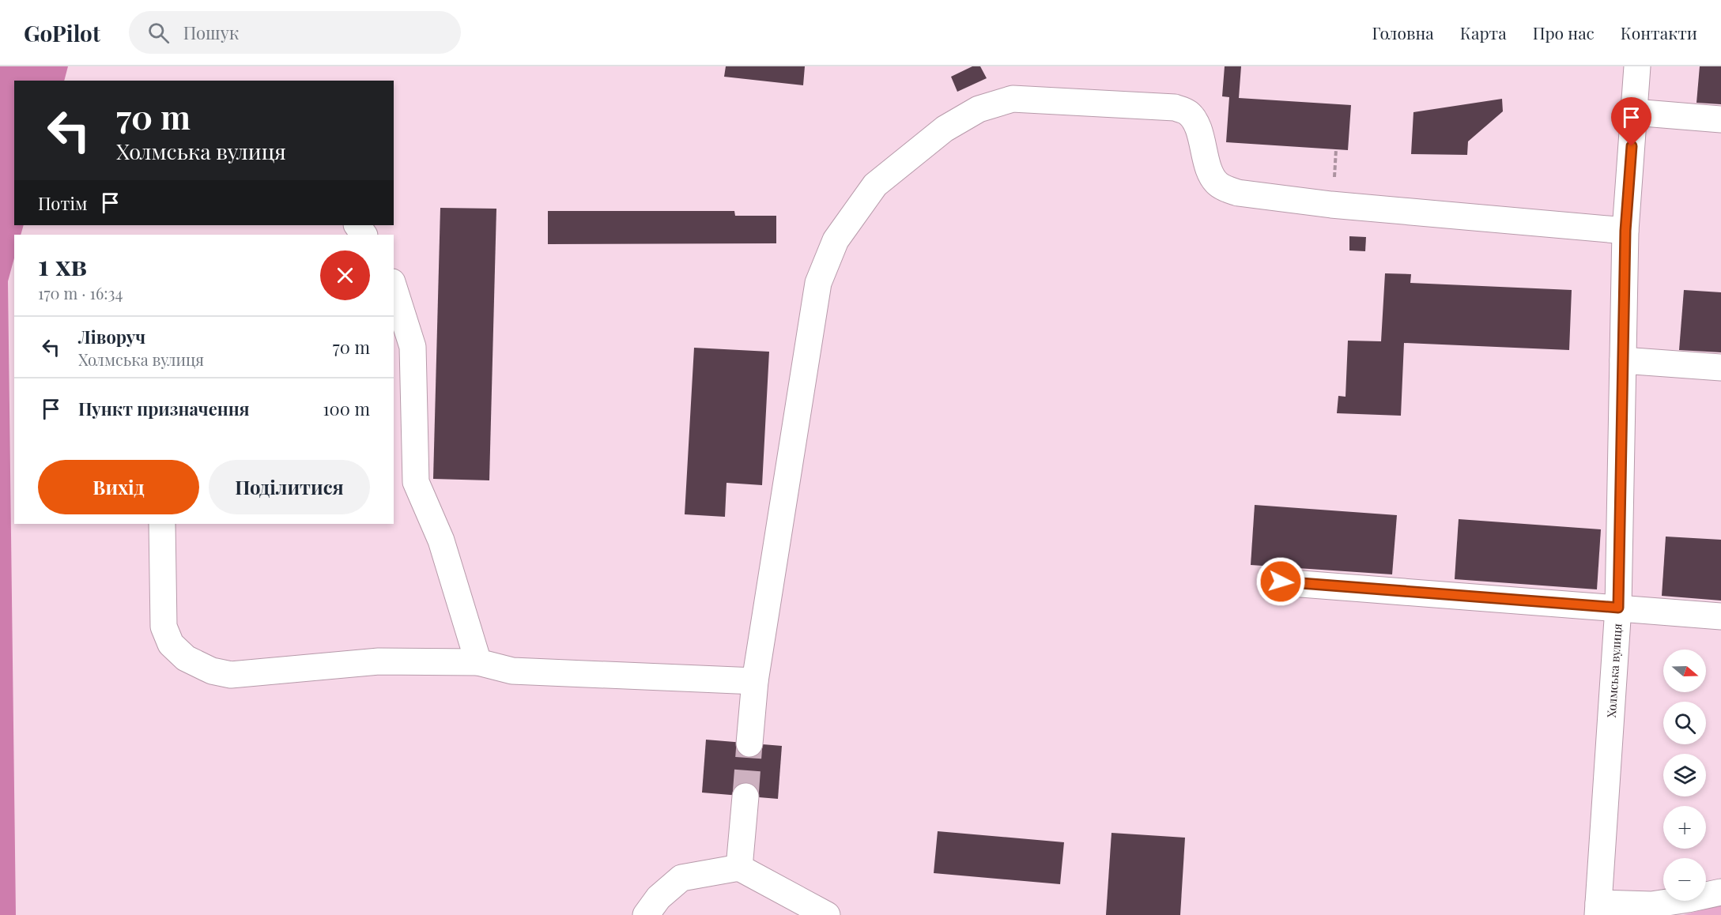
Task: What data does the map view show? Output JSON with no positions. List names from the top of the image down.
{
  "streets": {
    "street": ["Холмська вулиця"]
  },
  "north": "right",
  "page": {
    "header": "GoPilot",
    "search": "Пошук",
    "nav": [
      "Головна",
      "Карта",
      "Про нас",
      "Контакти"
    ],
    "turn": ["70 m", "Холмська вулиця"],
    "then": "Потім",
    "heading": ["1 хв", "170 m · 16:34"],
    "list": [
      {
        "name": "Ліворуч",
        "note": "Холмська вулиця",
        "value": "70 m"
      },
      {
        "name": "Пункт призначення",
        "value": "100 m"
      }
    ],
    "buttons": ["Вихід", "Поділитися"],
    "map_buttons": ["+", "−"]
  }
}
